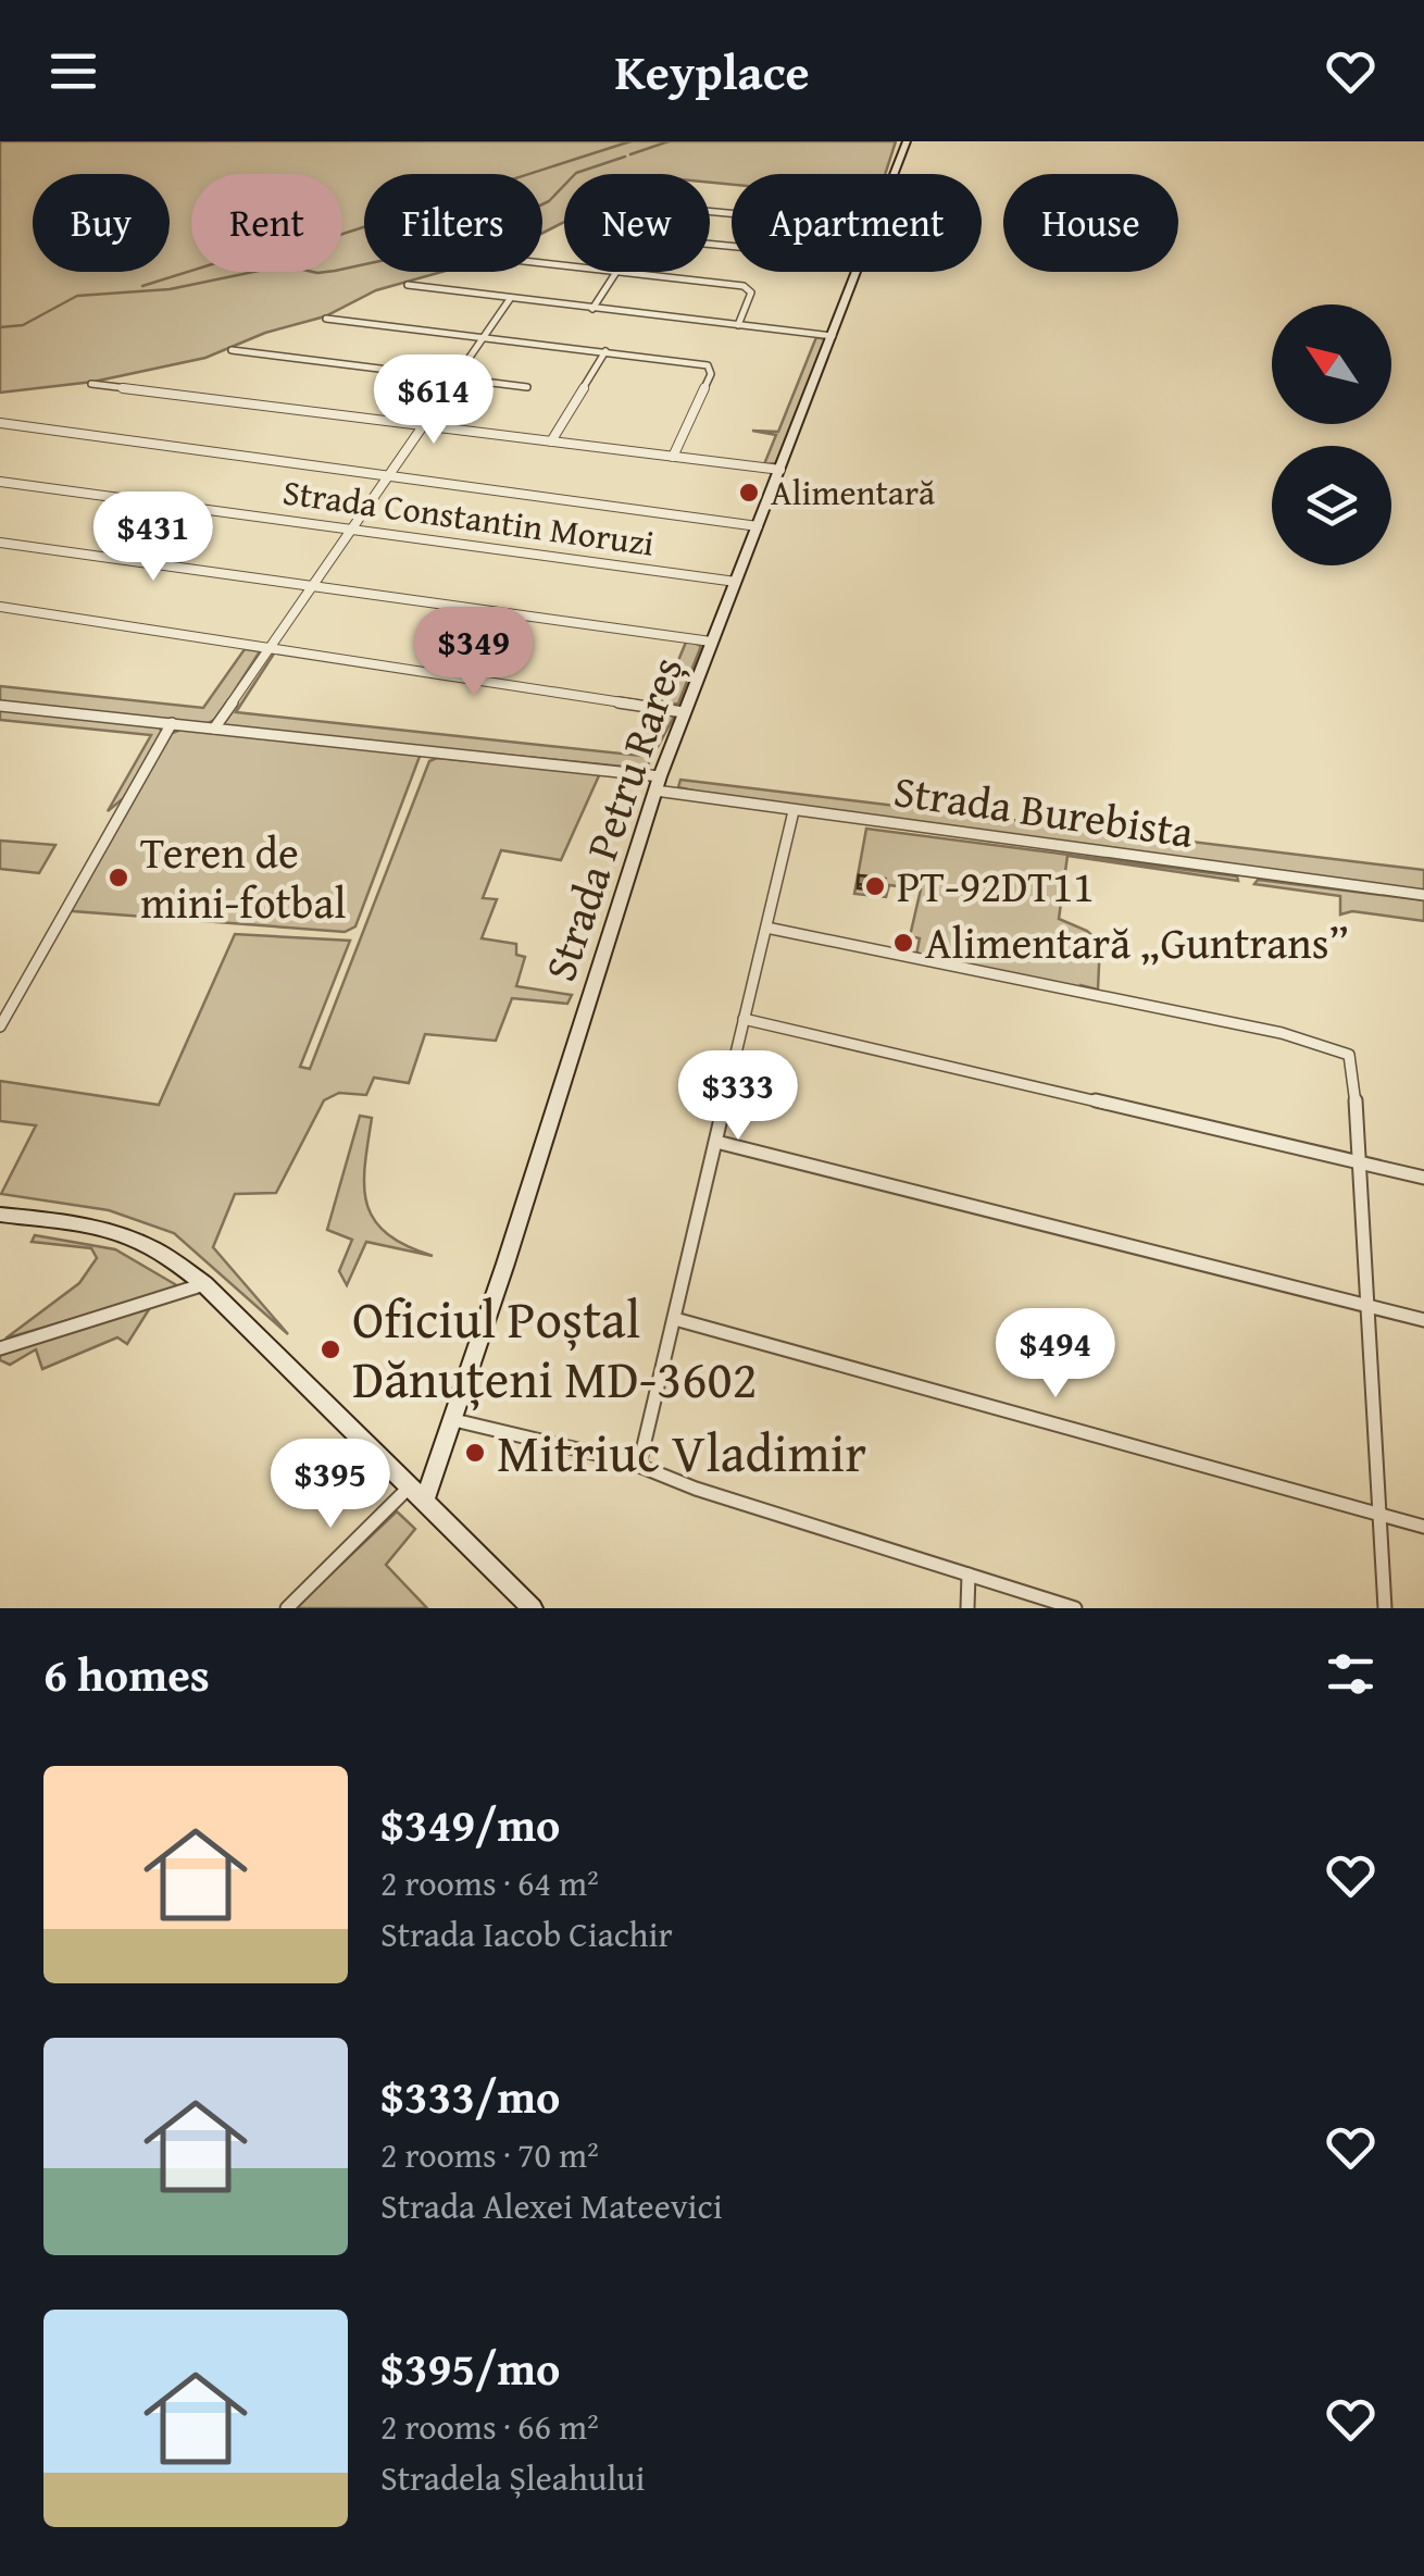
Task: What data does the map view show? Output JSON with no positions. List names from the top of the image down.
{
  "streets": {
    "main road": ["Strada Petru Rareș"],
    "street": ["Strada Constantin Moruzi", "Strada Burebista"]
  },
  "crossings": [
    ["Strada Constantin Moruzi", "Strada Petru Rareș"],
    ["Strada Burebista", "Strada Petru Rareș"]
  ],
  "places": [
    "Alimentară",
    "Teren de mini-fotbal",
    "PT-92DT11",
    "Alimentară „Guntrans”",
    "Oficiul Poștal Dănuțeni MD-3602",
    "Mitriuc Vladimir"
  ],
  "north": "top left",
  "page": {
    "header": "Keyplace",
    "chip": [
      "Buy",
      "Rent",
      "Filters",
      "New",
      "Apartment",
      "House"
    ],
    "price": [
      "$614",
      "$431",
      "$349",
      "$333",
      "$494",
      "$395"
    ],
    "heading": "6 homes",
    "list": [
      {
        "name": "$349/mo",
        "note": "2 rooms · 64 m² · Strada Iacob Ciachir"
      },
      {
        "name": "$333/mo",
        "note": "2 rooms · 70 m² · Strada Alexei Mateevici"
      },
      {
        "name": "$395/mo",
        "note": "2 rooms · 66 m² · Stradela Șleahului"
      }
    ]
  }
}
